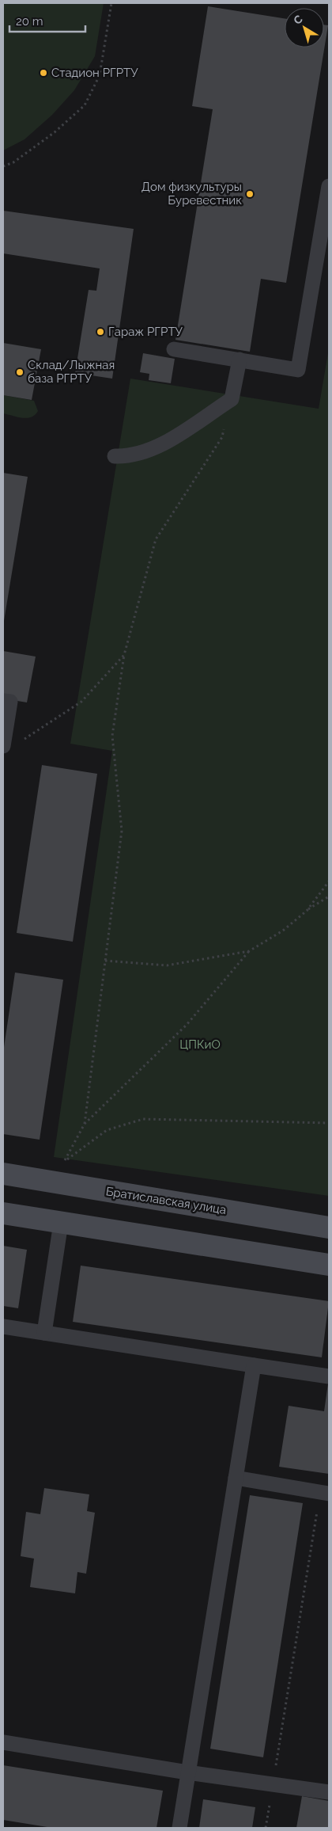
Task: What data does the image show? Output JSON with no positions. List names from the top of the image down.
{
  "streets": {
    "street": ["Братиславская улица"]
  },
  "parks": ["ЦПКиО"],
  "places": [
    "Стадион РГРТУ",
    "Дом физкультуры Буревестник",
    "Гараж РГРТУ",
    "Склад/Лыжная база РГРТУ"
  ],
  "scale_bar": "20 m",
  "north": "top left"
}
